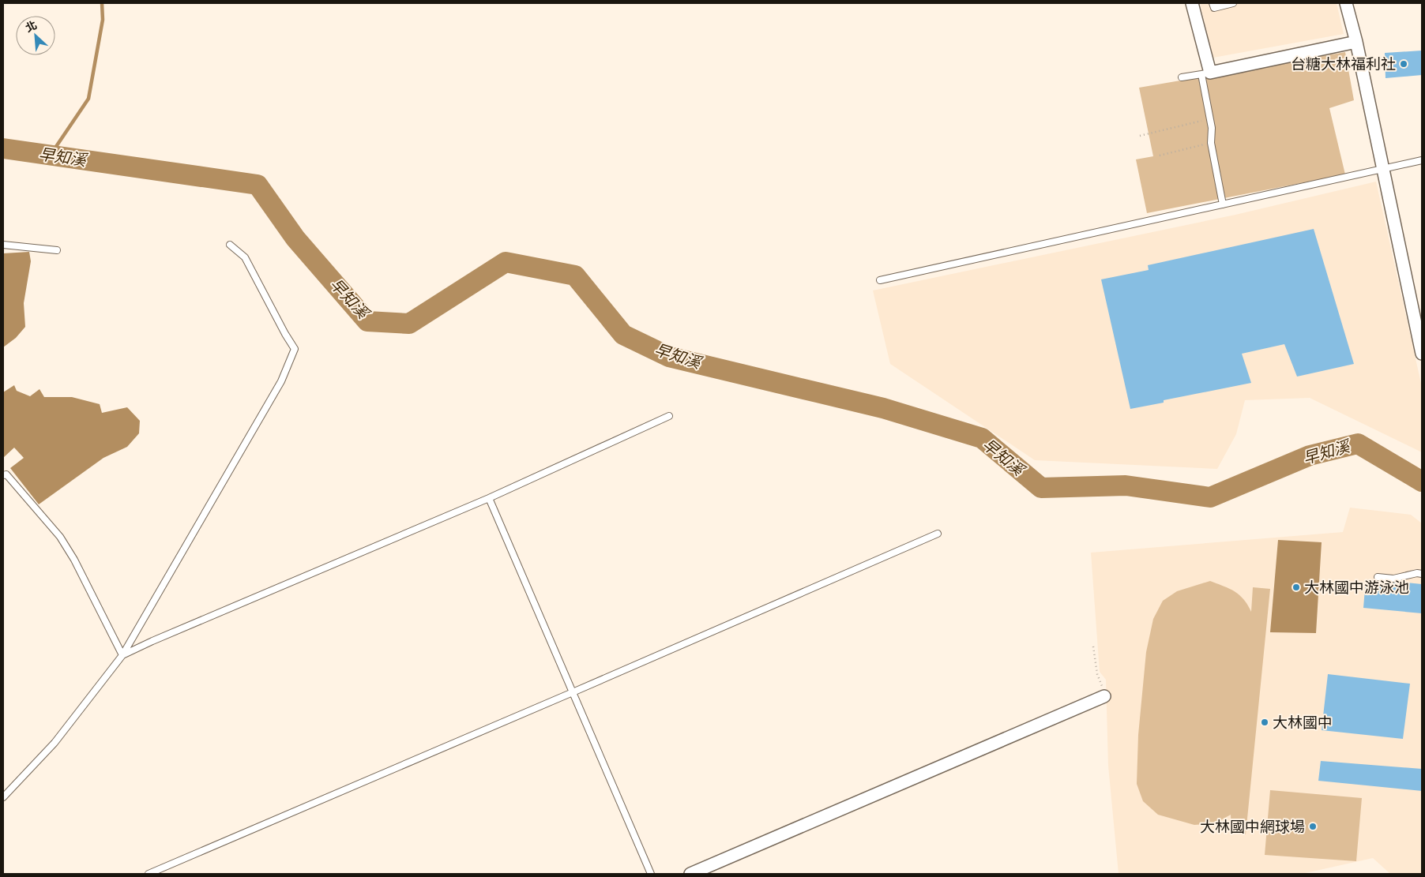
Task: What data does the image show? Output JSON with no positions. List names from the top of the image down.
{
  "water": ["早知溪"],
  "places": [
    "台糖大林福利社",
    "大林國中游泳池",
    "大林國中",
    "大林國中網球場"
  ],
  "north": "top left"
}
